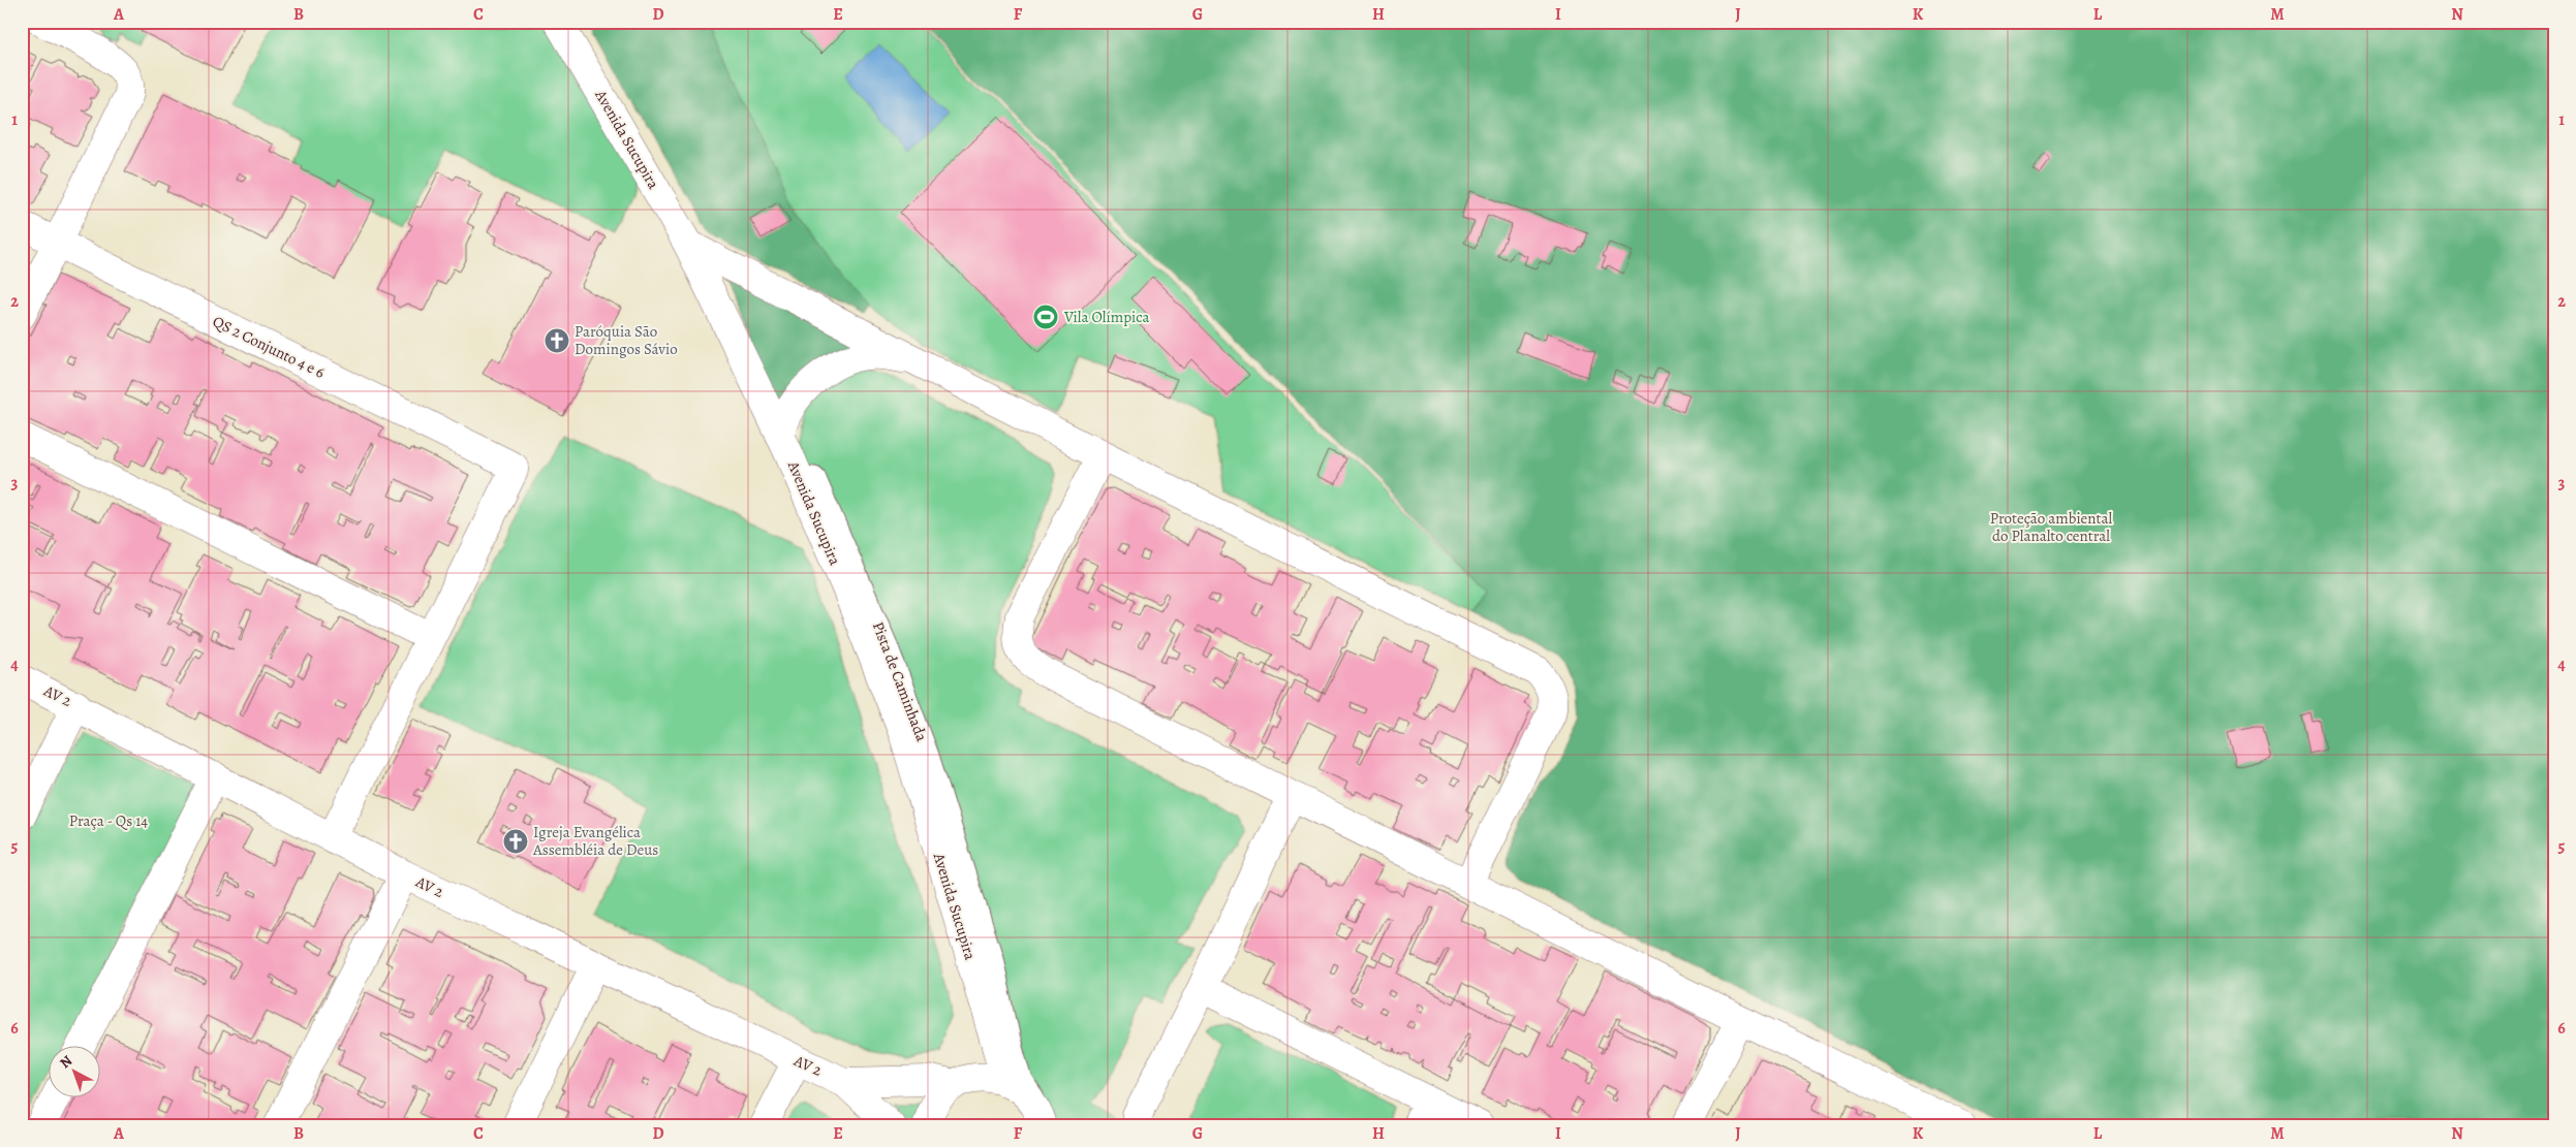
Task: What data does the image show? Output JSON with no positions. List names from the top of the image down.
{
  "streets": {
    "street": [
      "Avenida Sucupira",
      "QS 2 Conjunto 4 e 6",
      "Pista de Caminhada",
      "AV 2"
    ]
  },
  "crossings": [
    ["Avenida Sucupira", "Pista de Caminhada"],
    ["Avenida Sucupira", "AV 2"]
  ],
  "parks": ["Proteção ambiental do Planalto central", "Praça - Qs 14"],
  "places": {
    "sports": ["Vila Olímpica"],
    "church": ["Paróquia São Domingos Sávio", "Igreja Evangélica Assembléia de Deus"]
  },
  "north": "top left",
  "grid": {
    "columns": [
      "A",
      "B",
      "C",
      "D",
      "E",
      "F",
      "G",
      "H",
      "I",
      "J",
      "K",
      "L",
      "M",
      "N"
    ],
    "rows": [
      "1",
      "2",
      "3",
      "4",
      "5",
      "6"
    ]
  }
}
